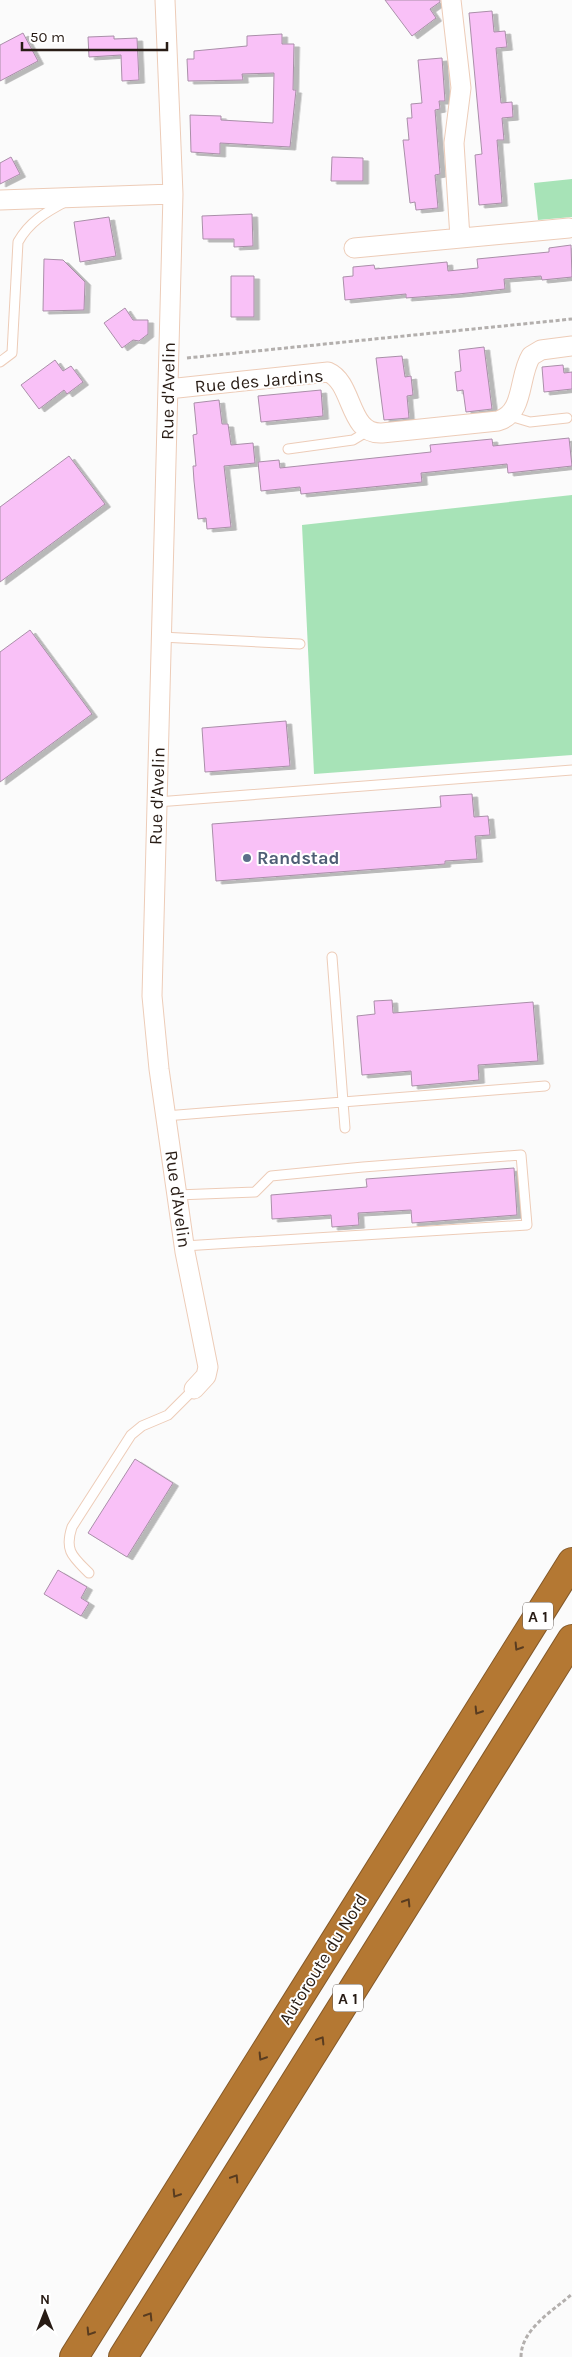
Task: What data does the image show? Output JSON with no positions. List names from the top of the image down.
{
  "streets": {
    "highway": ["A 1", "Autoroute du Nord"],
    "street": ["Rue des Jardins", "Rue d'Avelin"]
  },
  "crossings": [
    ["Rue des Jardins", "Rue d'Avelin"]
  ],
  "places": ["Randstad"],
  "scale_bar": "50 m",
  "north": "top"
}
